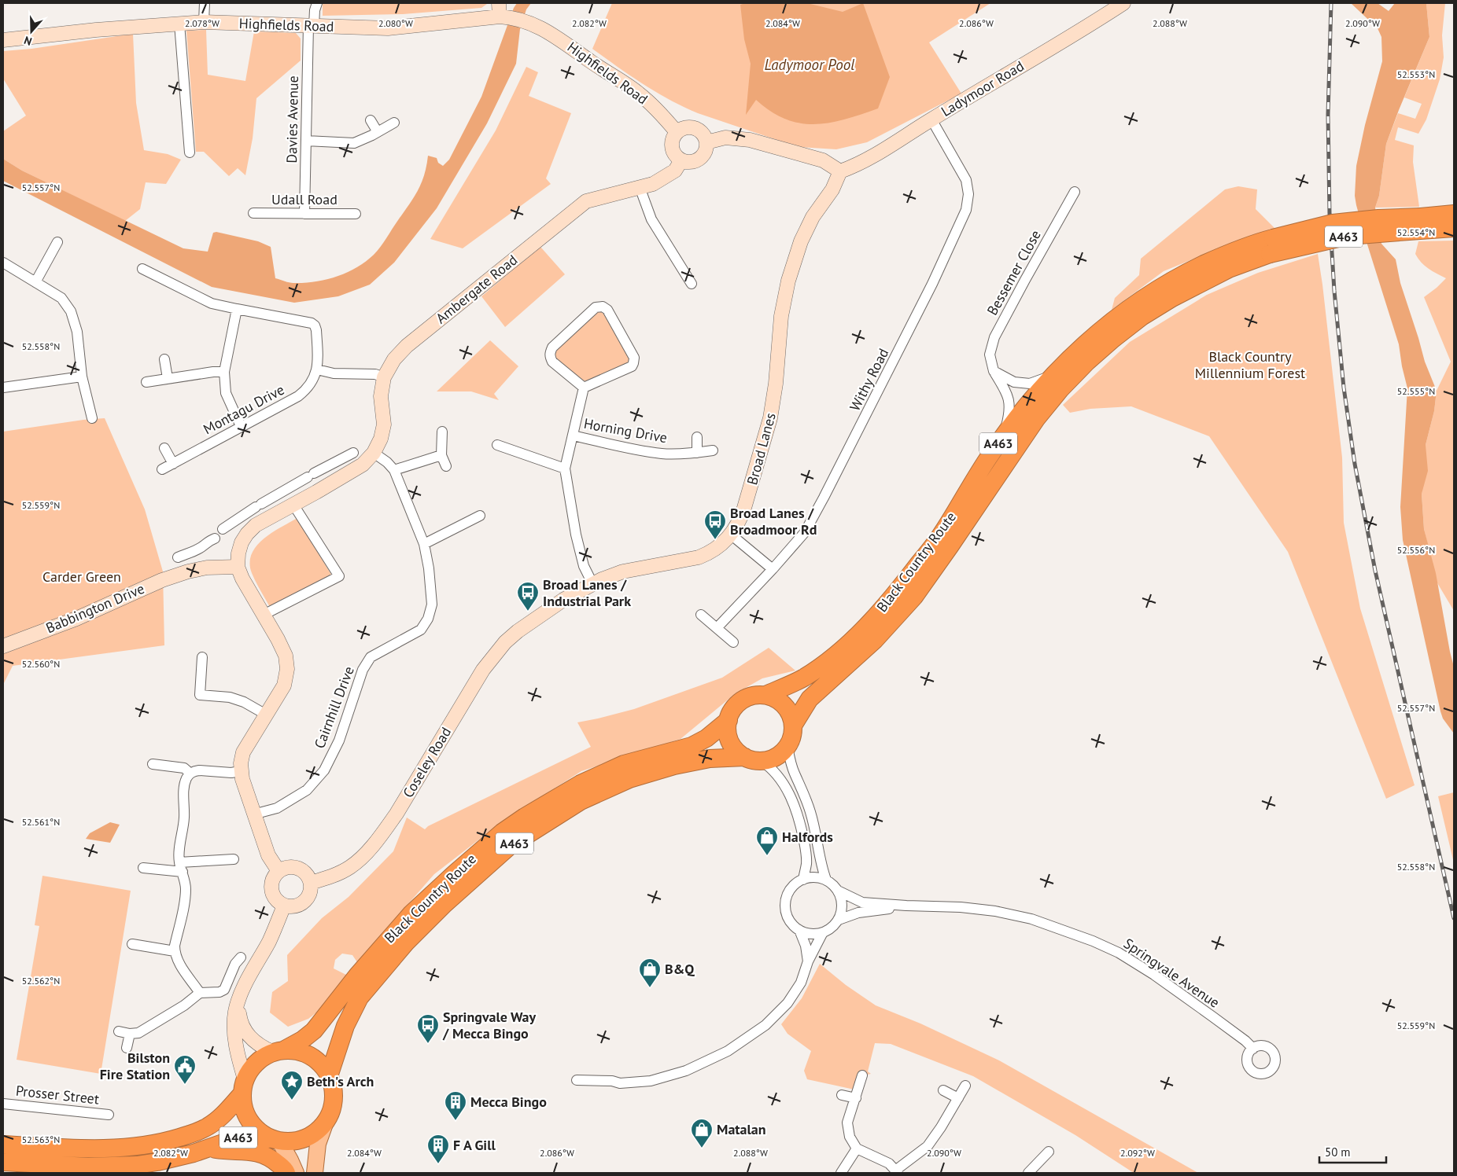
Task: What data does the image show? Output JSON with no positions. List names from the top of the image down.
{
  "streets": {
    "highway": ["A463", "Black Country Route"],
    "street": [
      "Highfields Road",
      "Ladymoor Road",
      "Davies Avenue",
      "Udall Road",
      "Bessemer Close",
      "Ambergate Road",
      "Withy Road",
      "Montagu Drive",
      "Horning Drive",
      "Broad Lanes",
      "Babbington Drive",
      "Cairnhill Drive",
      "Coseley Road",
      "Springvale Avenue",
      "Prosser Street"
    ]
  },
  "crossings": [
    ["Highfields Road", "Davies Avenue"],
    ["Highfields Road", "Ambergate Road"],
    ["Ladymoor Road", "Withy Road"],
    ["Ladymoor Road", "Broad Lanes"],
    ["Davies Avenue", "Udall Road"],
    ["A463", "Black Country Route"],
    ["Bessemer Close", "Black Country Route"],
    ["Ambergate Road", "Babbington Drive"],
    ["Ambergate Road", "Cairnhill Drive"],
    ["Broad Lanes", "Coseley Road"]
  ],
  "water": ["Ladymoor Pool"],
  "parks": ["Black Country Millennium Forest", "Carder Green"],
  "places": {
    "bus stop": ["Broad Lanes / Broadmoor Rd", "Broad Lanes / Industrial Park", "Springvale Way / Mecca Bingo"],
    "shop": ["Halfords", "B&Q", "Matalan"],
    "public building": ["Bilston Fire Station"],
    "place": ["Beth's Arch"],
    "building": ["Mecca Bingo", "F A Gill"]
  },
  "scale_bar": "50 m",
  "north": "bottom",
  "coordinates": [
    "2.078°W",
    "2.080°W",
    "2.082°W",
    "2.084°W",
    "2.086°W",
    "2.088°W",
    "2.090°W",
    "52.553°N",
    "52.557°N",
    "52.554°N",
    "52.558°N",
    "52.555°N",
    "52.559°N",
    "52.556°N",
    "52.560°N",
    "52.561°N",
    "52.562°N",
    "52.563°N",
    "2.092°W"
  ]
}
